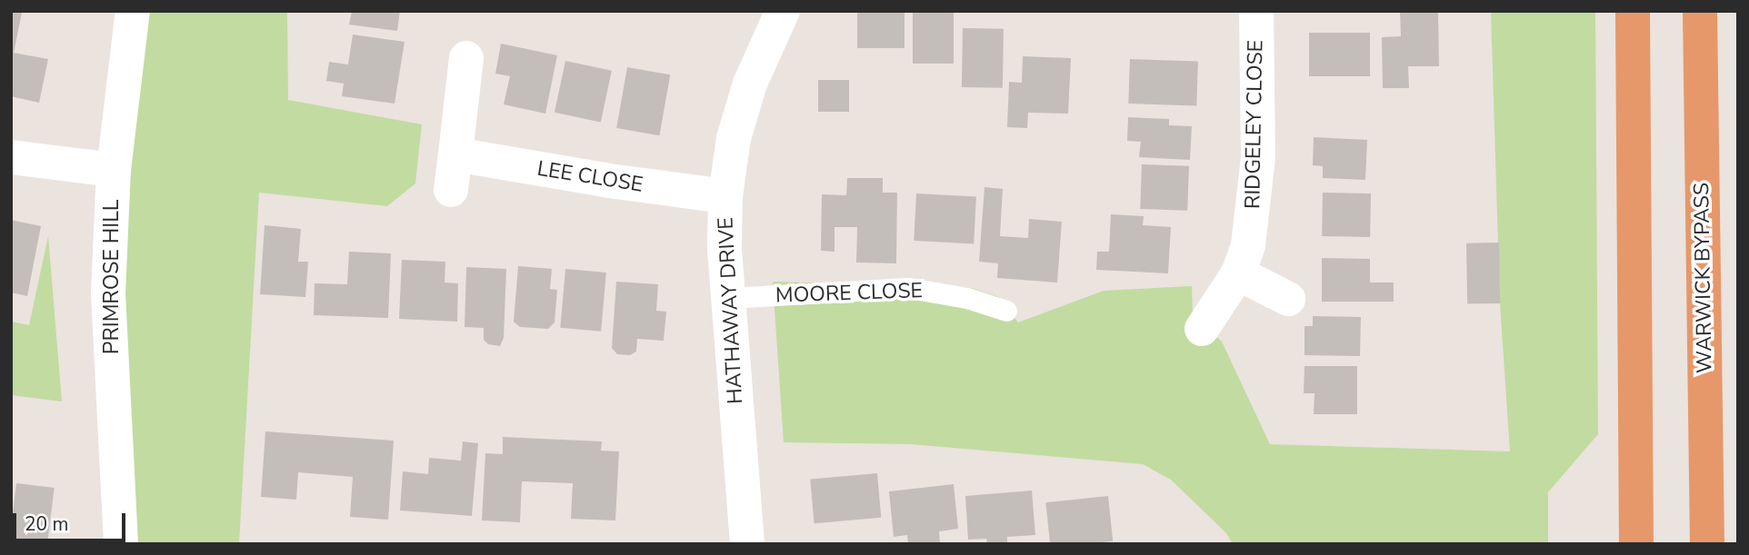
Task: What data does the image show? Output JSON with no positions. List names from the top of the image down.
{
  "streets": {
    "highway": ["WARWICK BYPASS"],
    "street": [
      "RIDGELEY CLOSE",
      "LEE CLOSE",
      "PRIMROSE HILL",
      "HATHAWAY DRIVE"
    ],
    "lane": ["MOORE CLOSE"]
  },
  "crossings": [
    ["LEE CLOSE", "HATHAWAY DRIVE"],
    ["MOORE CLOSE", "HATHAWAY DRIVE"]
  ],
  "scale_bar": "20 m"
}
